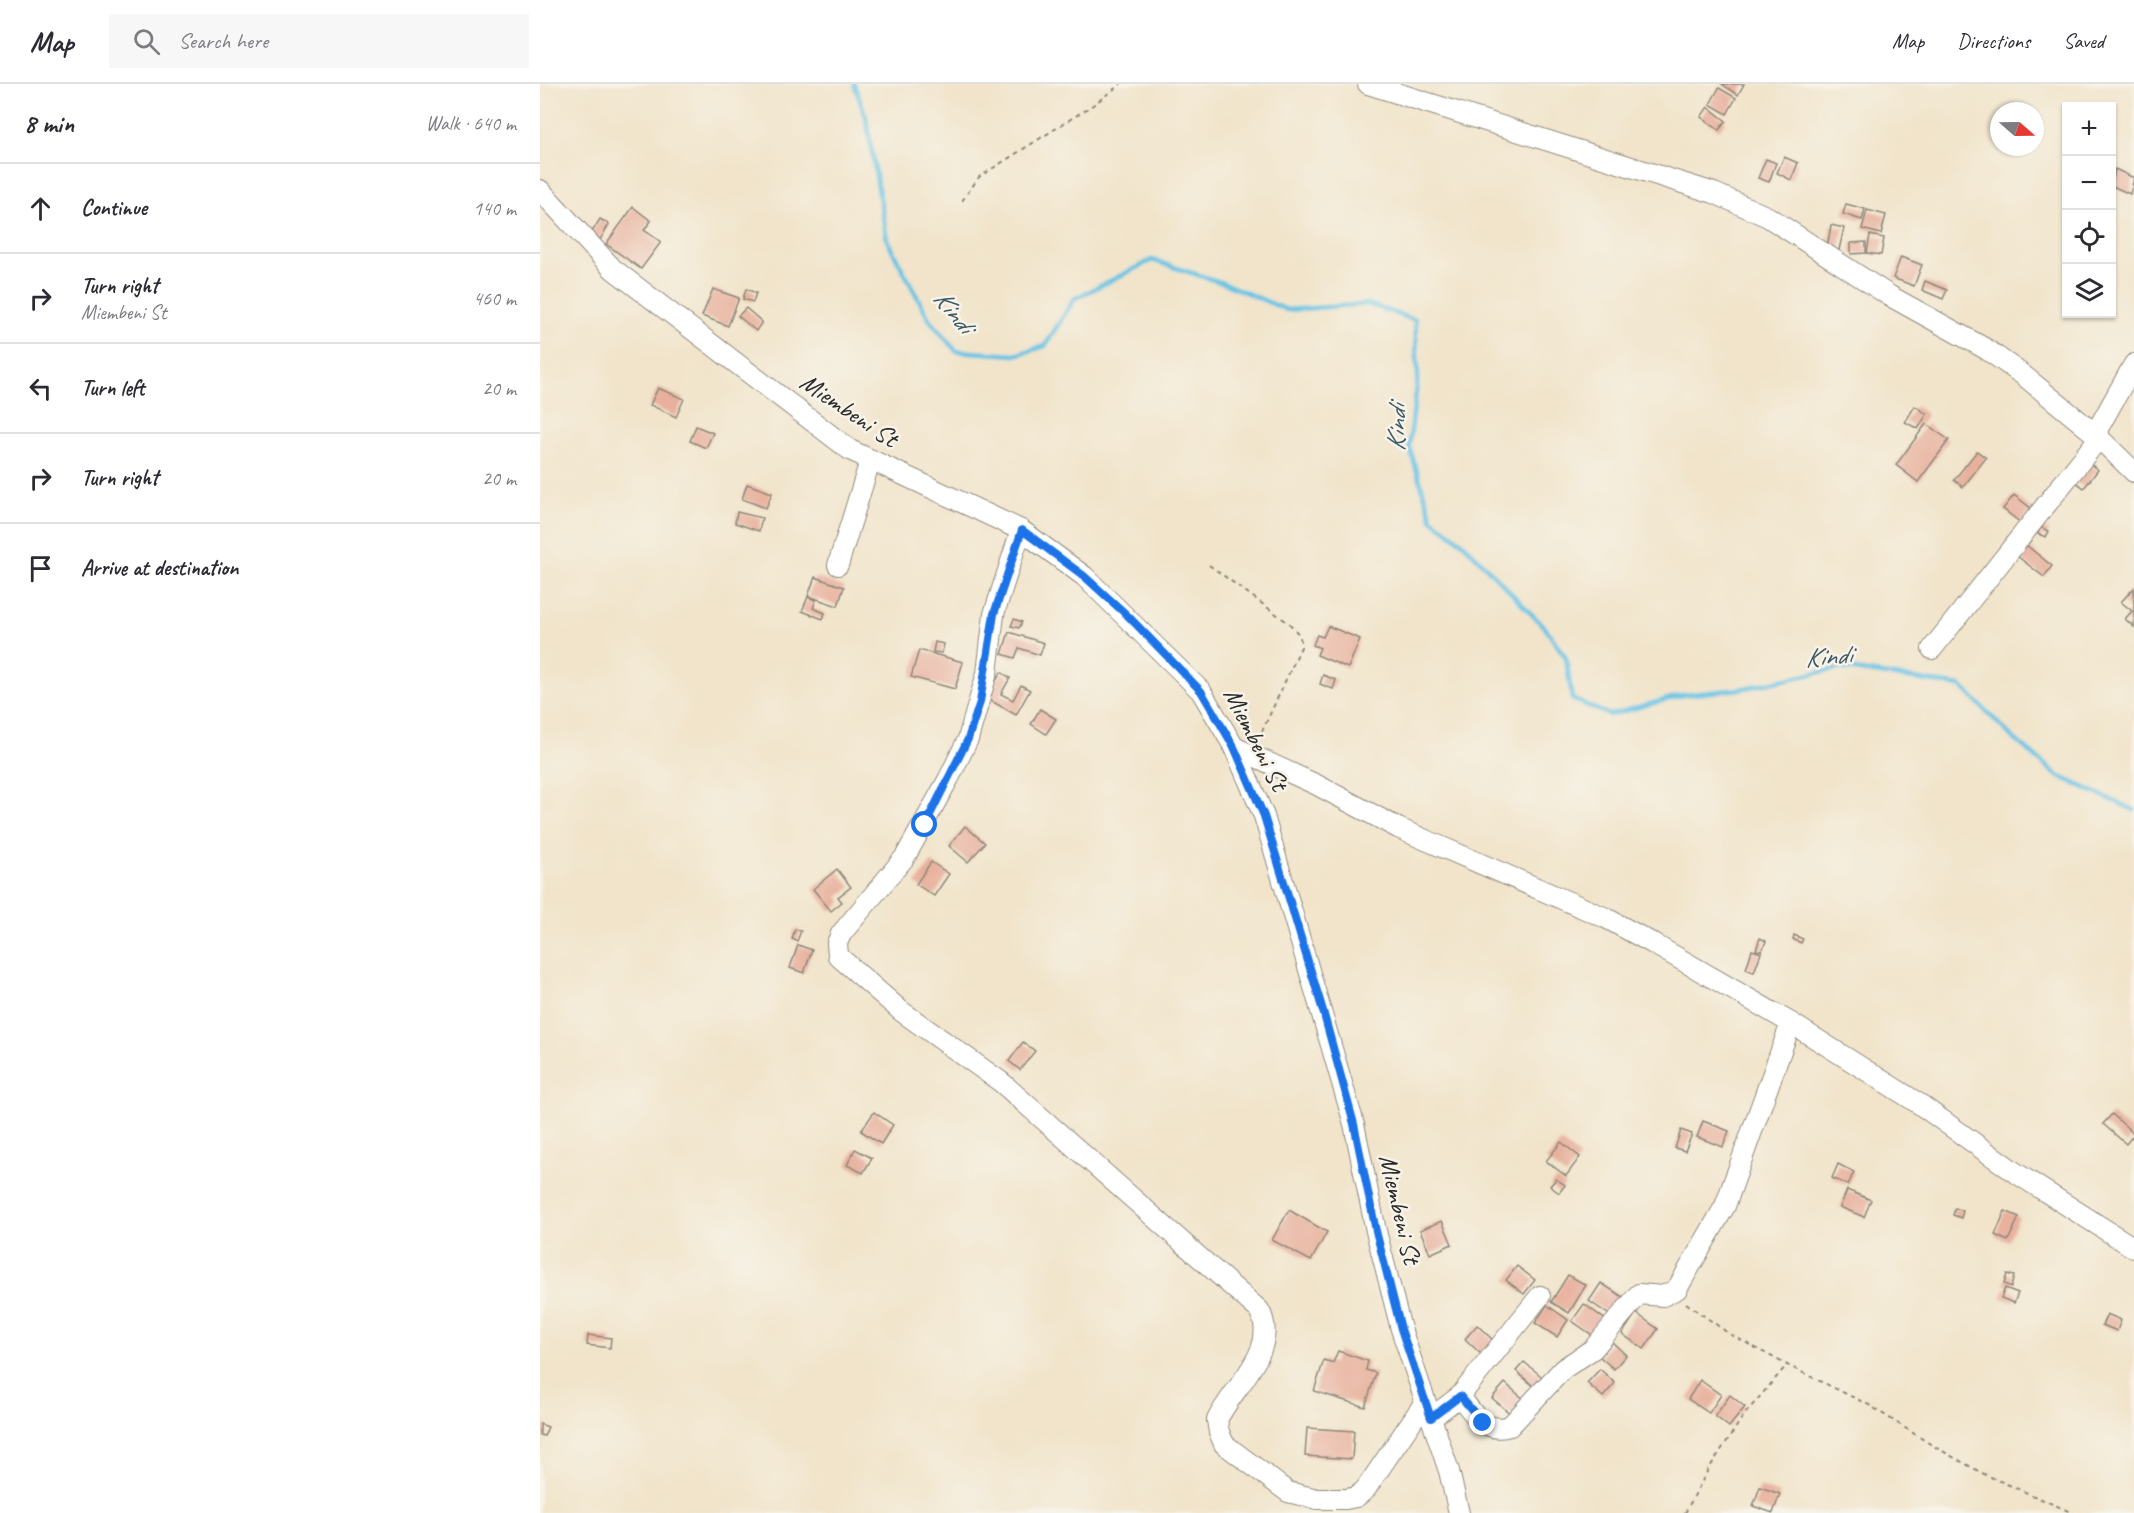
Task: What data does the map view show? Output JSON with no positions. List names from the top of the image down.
{
  "streets": {
    "street": ["Miembeni St"]
  },
  "water": ["Kindi"],
  "north": "right",
  "page": {
    "header": "Map",
    "search": "Search here",
    "nav": ["Map", "Directions", "Saved"],
    "heading": ["8 min", "Walk · 640 m"],
    "map_buttons": ["+", "−"],
    "list": [
      ["Continue", "140 m"],
      ["Turn right", "Miembeni St", "460 m"],
      ["Turn left", "20 m"],
      ["Turn right", "20 m"],
      "Arrive at destination"
    ]
  }
}
